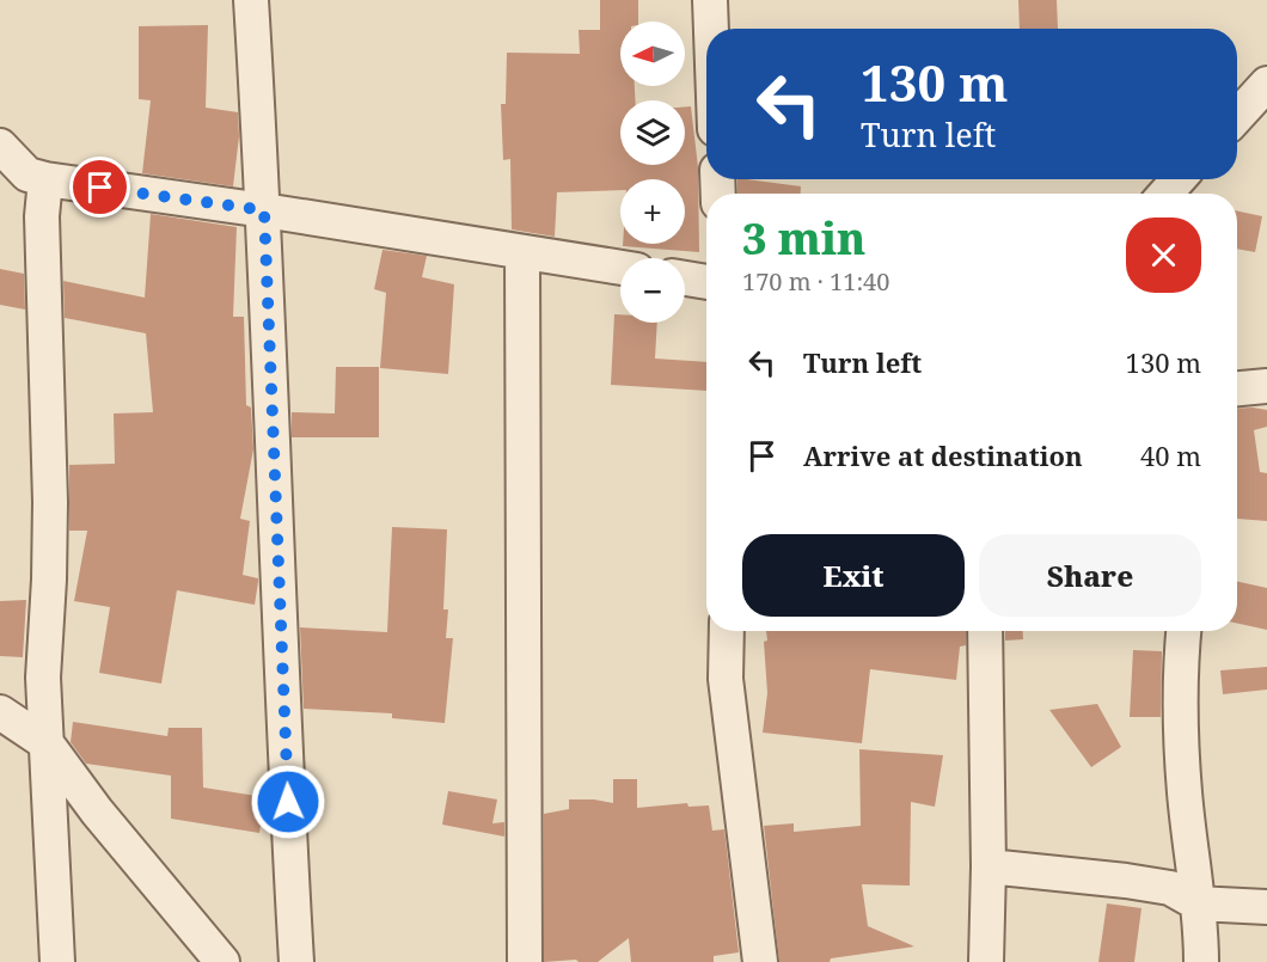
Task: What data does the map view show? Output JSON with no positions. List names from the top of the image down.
{
  "north": "left",
  "page": {
    "map_buttons": ["+", "−"],
    "turn": ["130 m", "Turn left"],
    "heading": ["3 min", "170 m · 11:40"],
    "list": [
      {
        "name": "Turn left",
        "value": "130 m"
      },
      {
        "name": "Arrive at destination",
        "value": "40 m"
      }
    ],
    "buttons": ["Exit", "Share"]
  }
}
